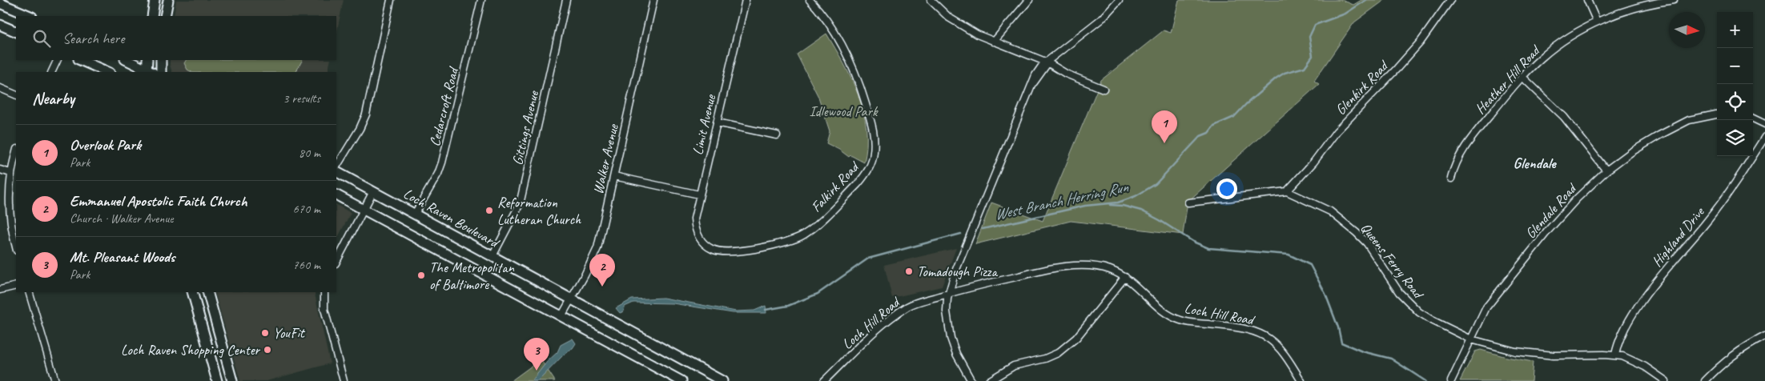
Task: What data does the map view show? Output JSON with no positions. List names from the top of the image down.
{
  "streets": {
    "main road": ["Loch Raven Boulevard"],
    "street": [
      "Heather Hill Road",
      "Glenkirk Road",
      "Cedarcroft Road",
      "Limit Avenue",
      "Gittings Avenue",
      "Walker Avenue",
      "Falkirk Road",
      "Glendale Road",
      "Highland Drive",
      "Queens Ferry Road",
      "Loch Hill Road"
    ]
  },
  "crossings": [
    ["Glenkirk Road", "Queens Ferry Road"],
    ["Cedarcroft Road", "Loch Raven Boulevard"],
    ["Limit Avenue", "Falkirk Road"],
    ["Gittings Avenue", "Loch Raven Boulevard"],
    ["Walker Avenue", "Loch Raven Boulevard"],
    ["Glendale Road", "Queens Ferry Road"],
    ["Highland Drive", "Queens Ferry Road"]
  ],
  "districts": ["Glendale"],
  "water": ["West Branch Herring Run"],
  "parks": ["Idlewood Park"],
  "places": [
    "Reformation Lutheran Church",
    "Tomadough Pizza",
    "The Metropolitan of Baltimore",
    "YouFit",
    "Loch Raven Shopping Center"
  ],
  "north": "right",
  "page": {
    "map_buttons": ["+", "−"],
    "search": "Search here",
    "heading": ["Nearby", "3 results"],
    "pins": ["1", "2", "3"],
    "list": [
      {
        "mark": "1",
        "name": "Overlook Park",
        "note": "Park",
        "value": "80 m"
      },
      {
        "mark": "2",
        "name": "Emmanuel Apostolic Faith Church",
        "note": "Church · Walker Avenue",
        "value": "670 m"
      },
      {
        "mark": "3",
        "name": "Mt. Pleasant Woods",
        "note": "Park",
        "value": "760 m"
      }
    ]
  }
}
